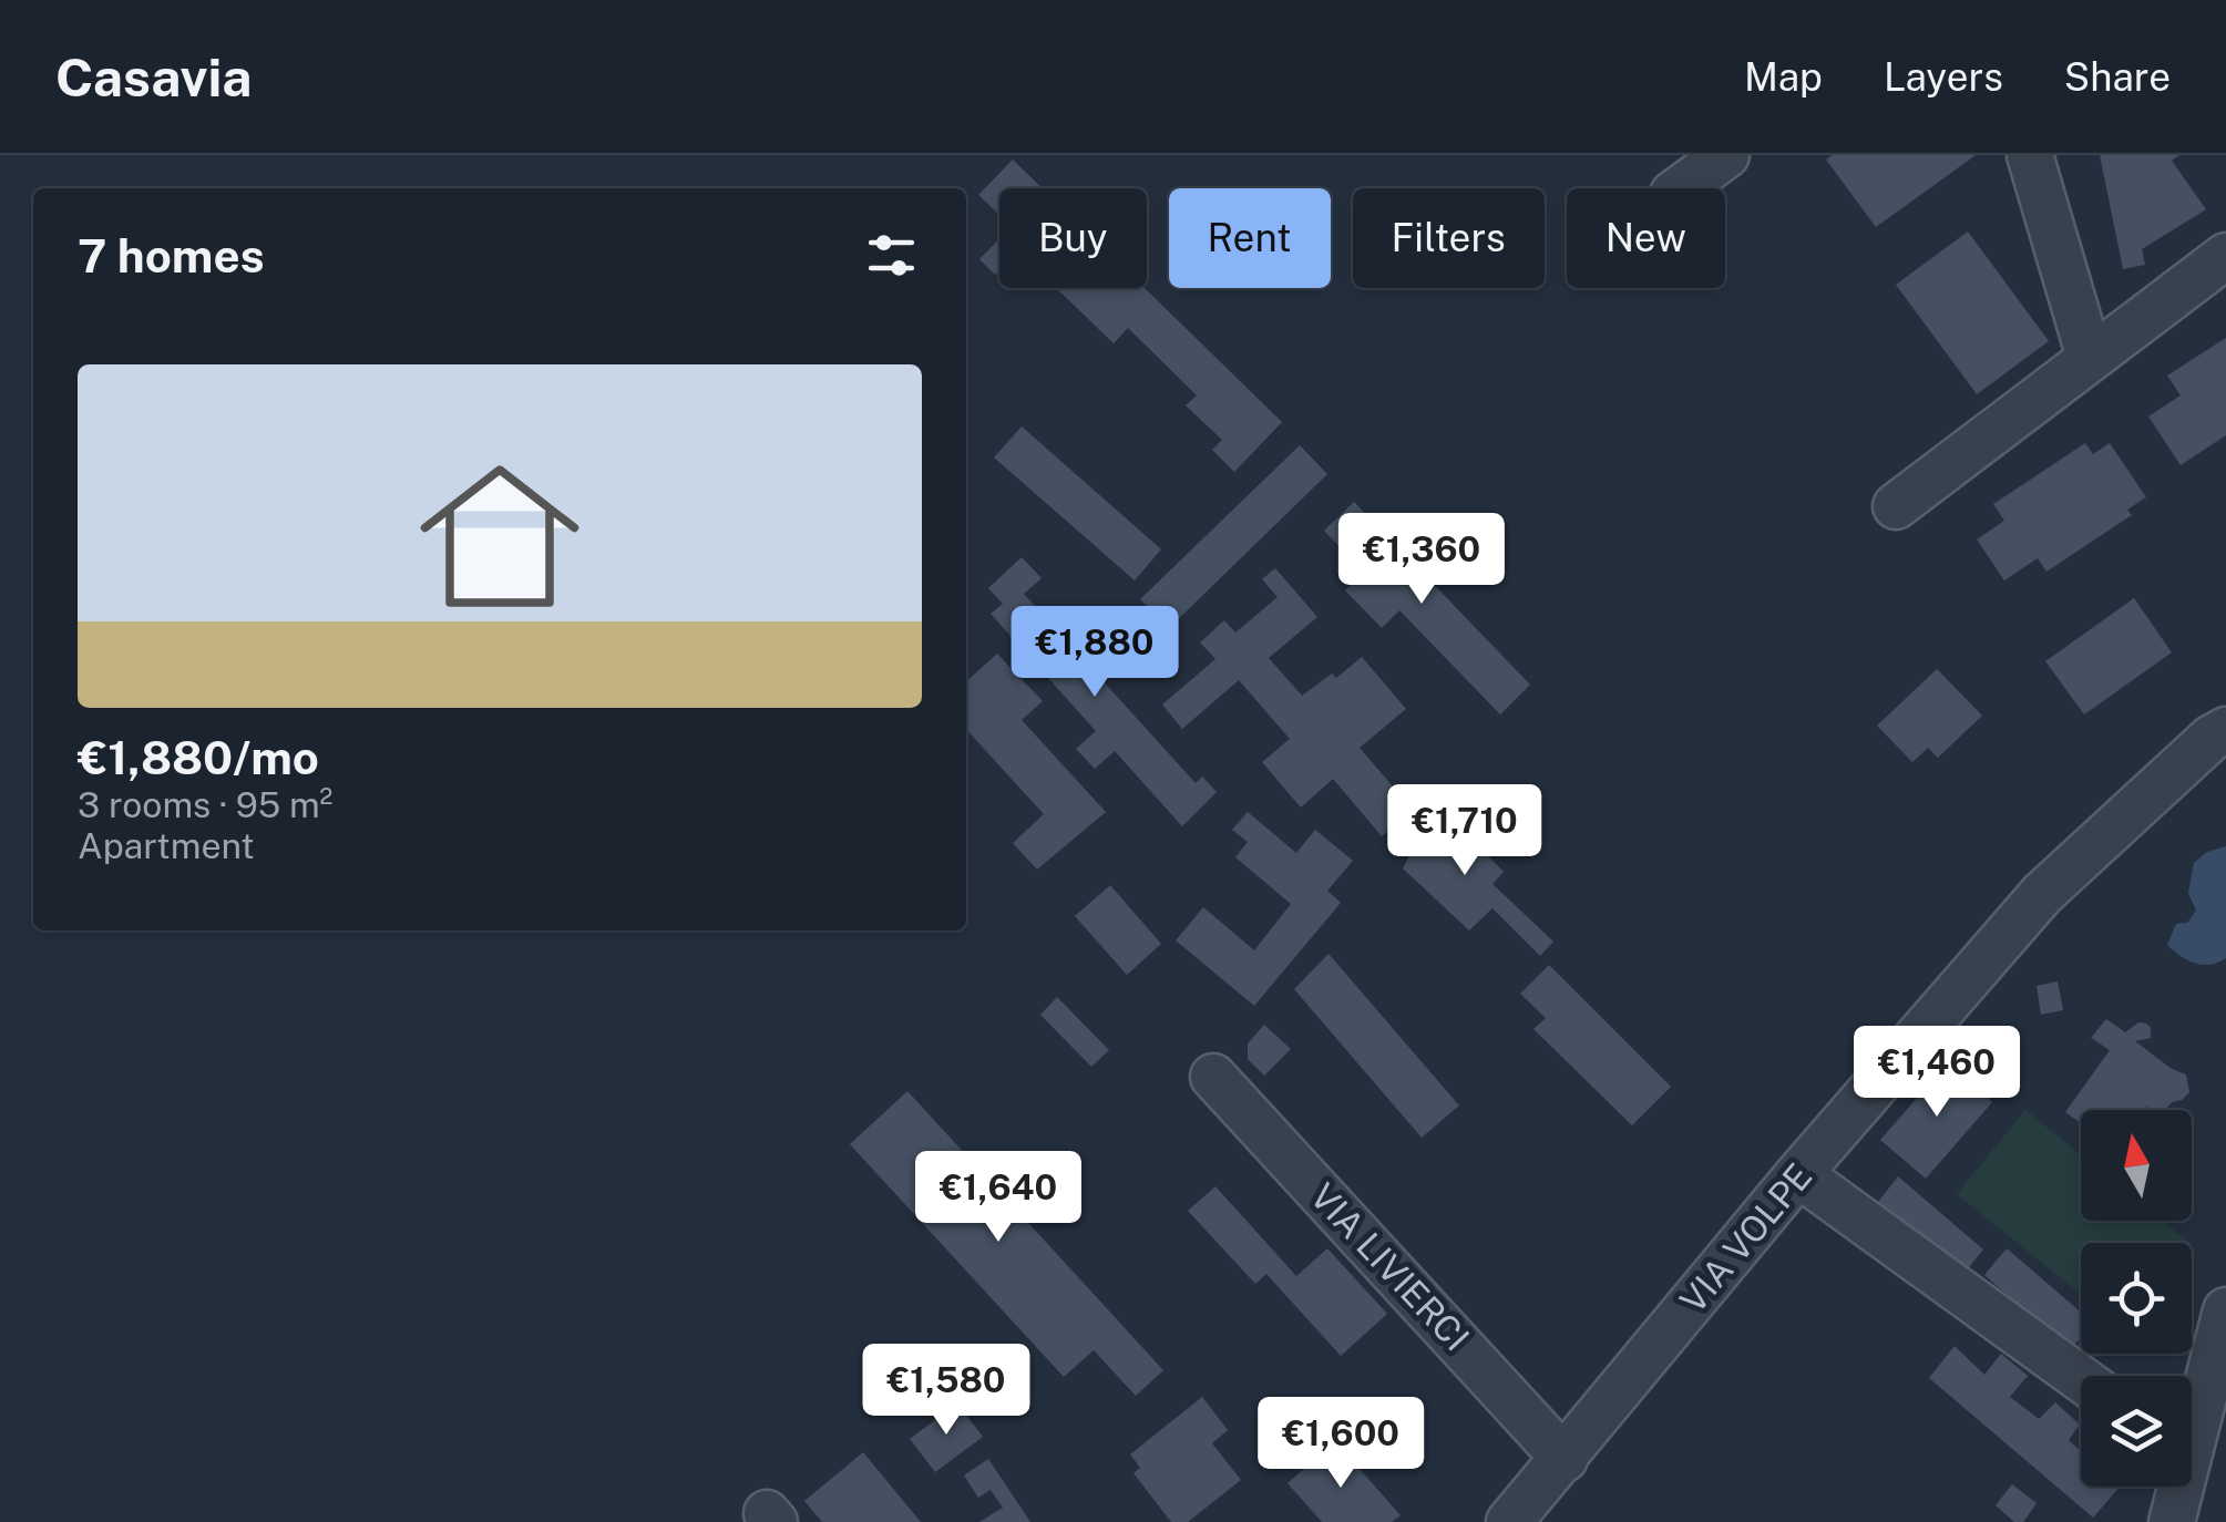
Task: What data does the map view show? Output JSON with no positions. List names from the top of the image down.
{
  "streets": {
    "street": ["VIA VOLPE", "VIA LIVIERCI"]
  },
  "crossings": [
    ["VIA VOLPE", "VIA LIVIERCI"]
  ],
  "north": "top",
  "page": {
    "header": "Casavia",
    "nav": ["Map", "Layers", "Share"],
    "chip": [
      "Buy",
      "Rent",
      "Filters",
      "New"
    ],
    "heading": "7 homes",
    "list": [
      {
        "name": "€1,880/mo",
        "note": "3 rooms · 95 m² · Apartment"
      }
    ],
    "price": [
      "€1,360",
      "€1,880",
      "€1,710",
      "€1,460",
      "€1,640",
      "€1,580",
      "€1,600"
    ]
  }
}
